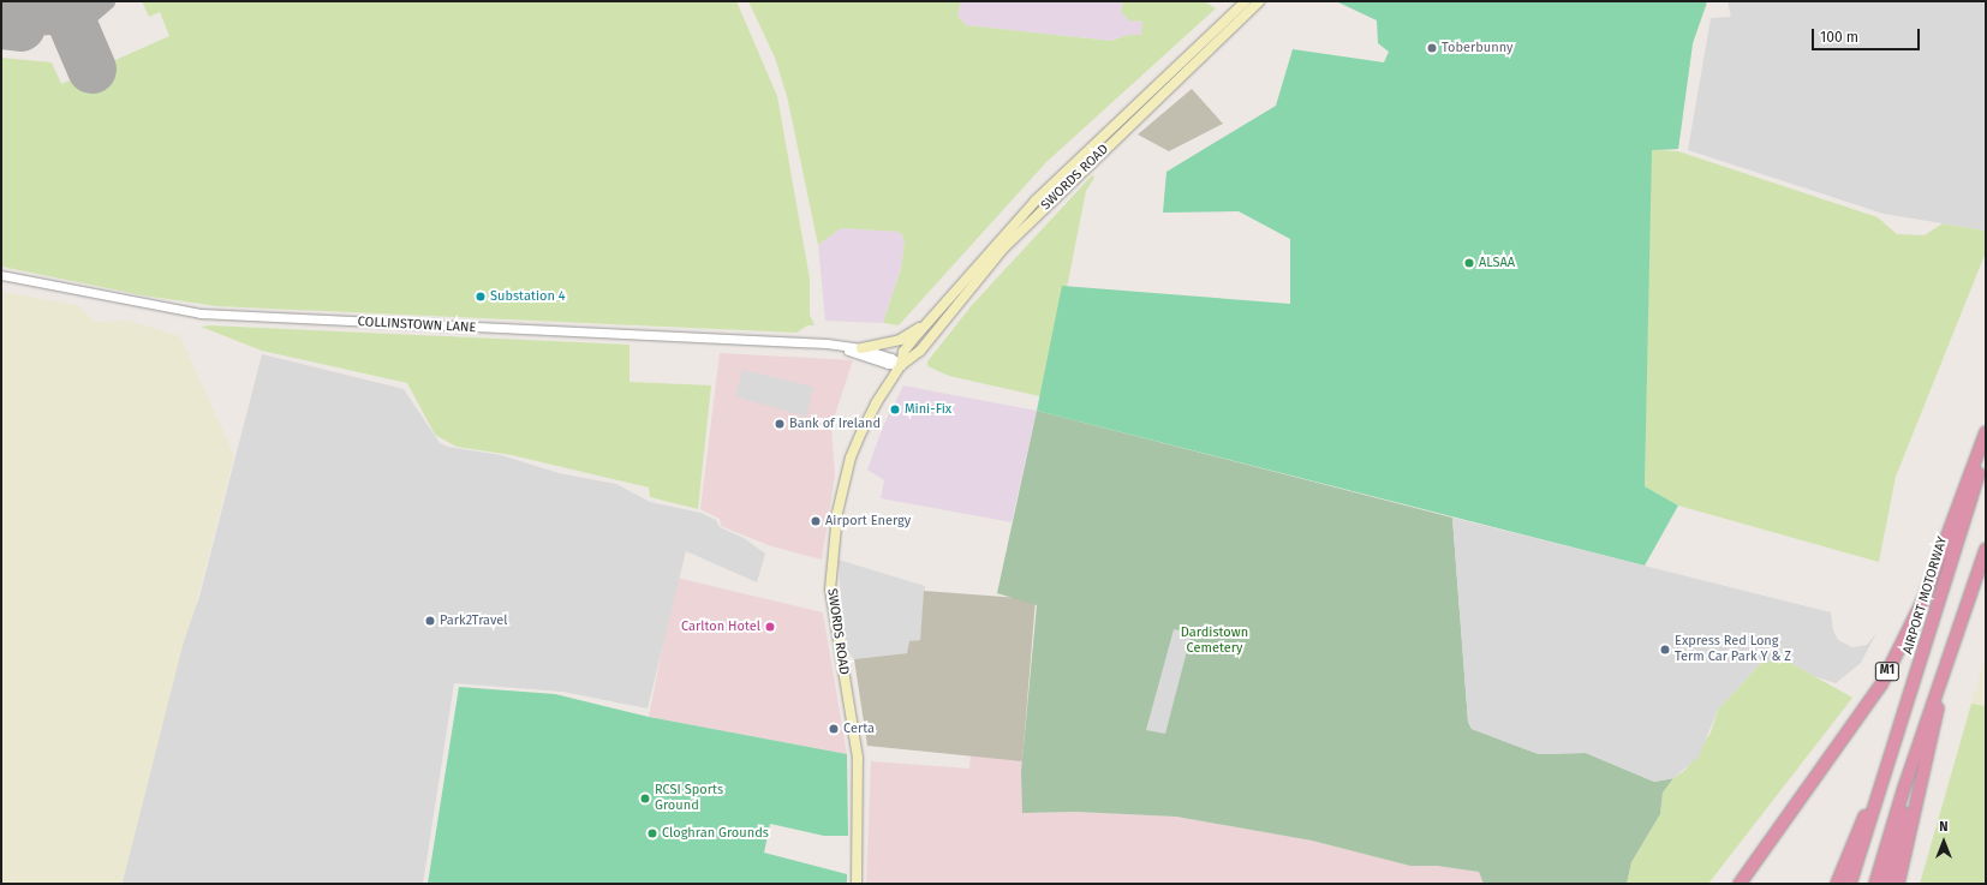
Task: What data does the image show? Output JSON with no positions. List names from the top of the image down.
{
  "streets": {
    "highway": ["AIRPORT MOTORWAY", "M1"],
    "main road": ["SWORDS ROAD"],
    "street": ["COLLINSTOWN LANE"]
  },
  "crossings": [
    ["SWORDS ROAD", "COLLINSTOWN LANE"]
  ],
  "parks": ["Dardistown Cemetery"],
  "places": [
    "Toberbunny",
    "ALSAA",
    "Substation 4",
    "Mini-Fix",
    "Bank of Ireland",
    "Airport Energy",
    "Park2Travel",
    "Carlton Hotel",
    "Express Red Long Term Car Park Y & Z",
    "Certa",
    "RCSI Sports Ground",
    "Cloghran Grounds"
  ],
  "scale_bar": "100 m",
  "north": "top"
}
